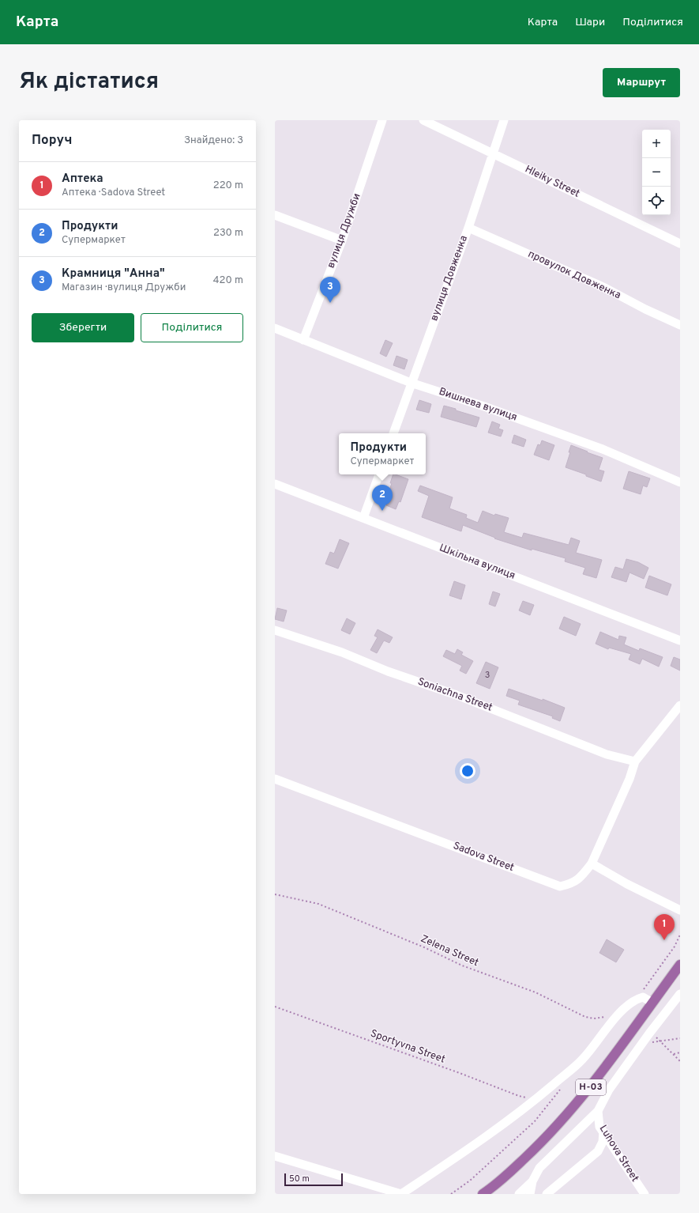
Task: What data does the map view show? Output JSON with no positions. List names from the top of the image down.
{
  "streets": {
    "main road": ["Н-03"],
    "street": [
      "Hleiky Street",
      "вулиця Дружби",
      "провулок Довженка",
      "вулиця Довженка",
      "Вишнева вулиця",
      "Шкільна вулиця",
      "Soniachna Street",
      "Sadova Street",
      "Luhova Street"
    ],
    "path": ["Zelena Street", "Sportyvna Street"]
  },
  "crossings": [
    ["Hleiky Street", "вулиця Довженка"],
    ["вулиця Дружби", "Вишнева вулиця"],
    ["провулок Довженка", "вулиця Довженка"],
    ["вулиця Довженка", "Вишнева вулиця"],
    ["Soniachna Street", "Sadova Street"]
  ],
  "house_numbers": ["3"],
  "scale_bar": "50 m",
  "page": {
    "header": "Карта",
    "nav": ["Карта", "Шари", "Поділитися"],
    "title": "Як дістатися",
    "buttons": [
      "Маршрут",
      ["Зберегти", "Поділитися"]
    ],
    "heading": ["Поруч", "Знайдено: 3"],
    "map_buttons": ["+", "−"],
    "list": [
      {
        "mark": "1",
        "name": "Аптека",
        "note": "Аптека · Sadova Street",
        "value": "220 m"
      },
      {
        "mark": "2",
        "name": "Продукти",
        "note": "Супермаркет",
        "value": "230 m"
      },
      {
        "mark": "3",
        "name": "Крамниця \"Анна\"",
        "note": "Магазин · вулиця Дружби",
        "value": "420 m"
      }
    ],
    "pins": ["3", "2", "1"],
    "popup": ["Продукти", "Супермаркет"],
    "scale": "50 m"
  }
}
